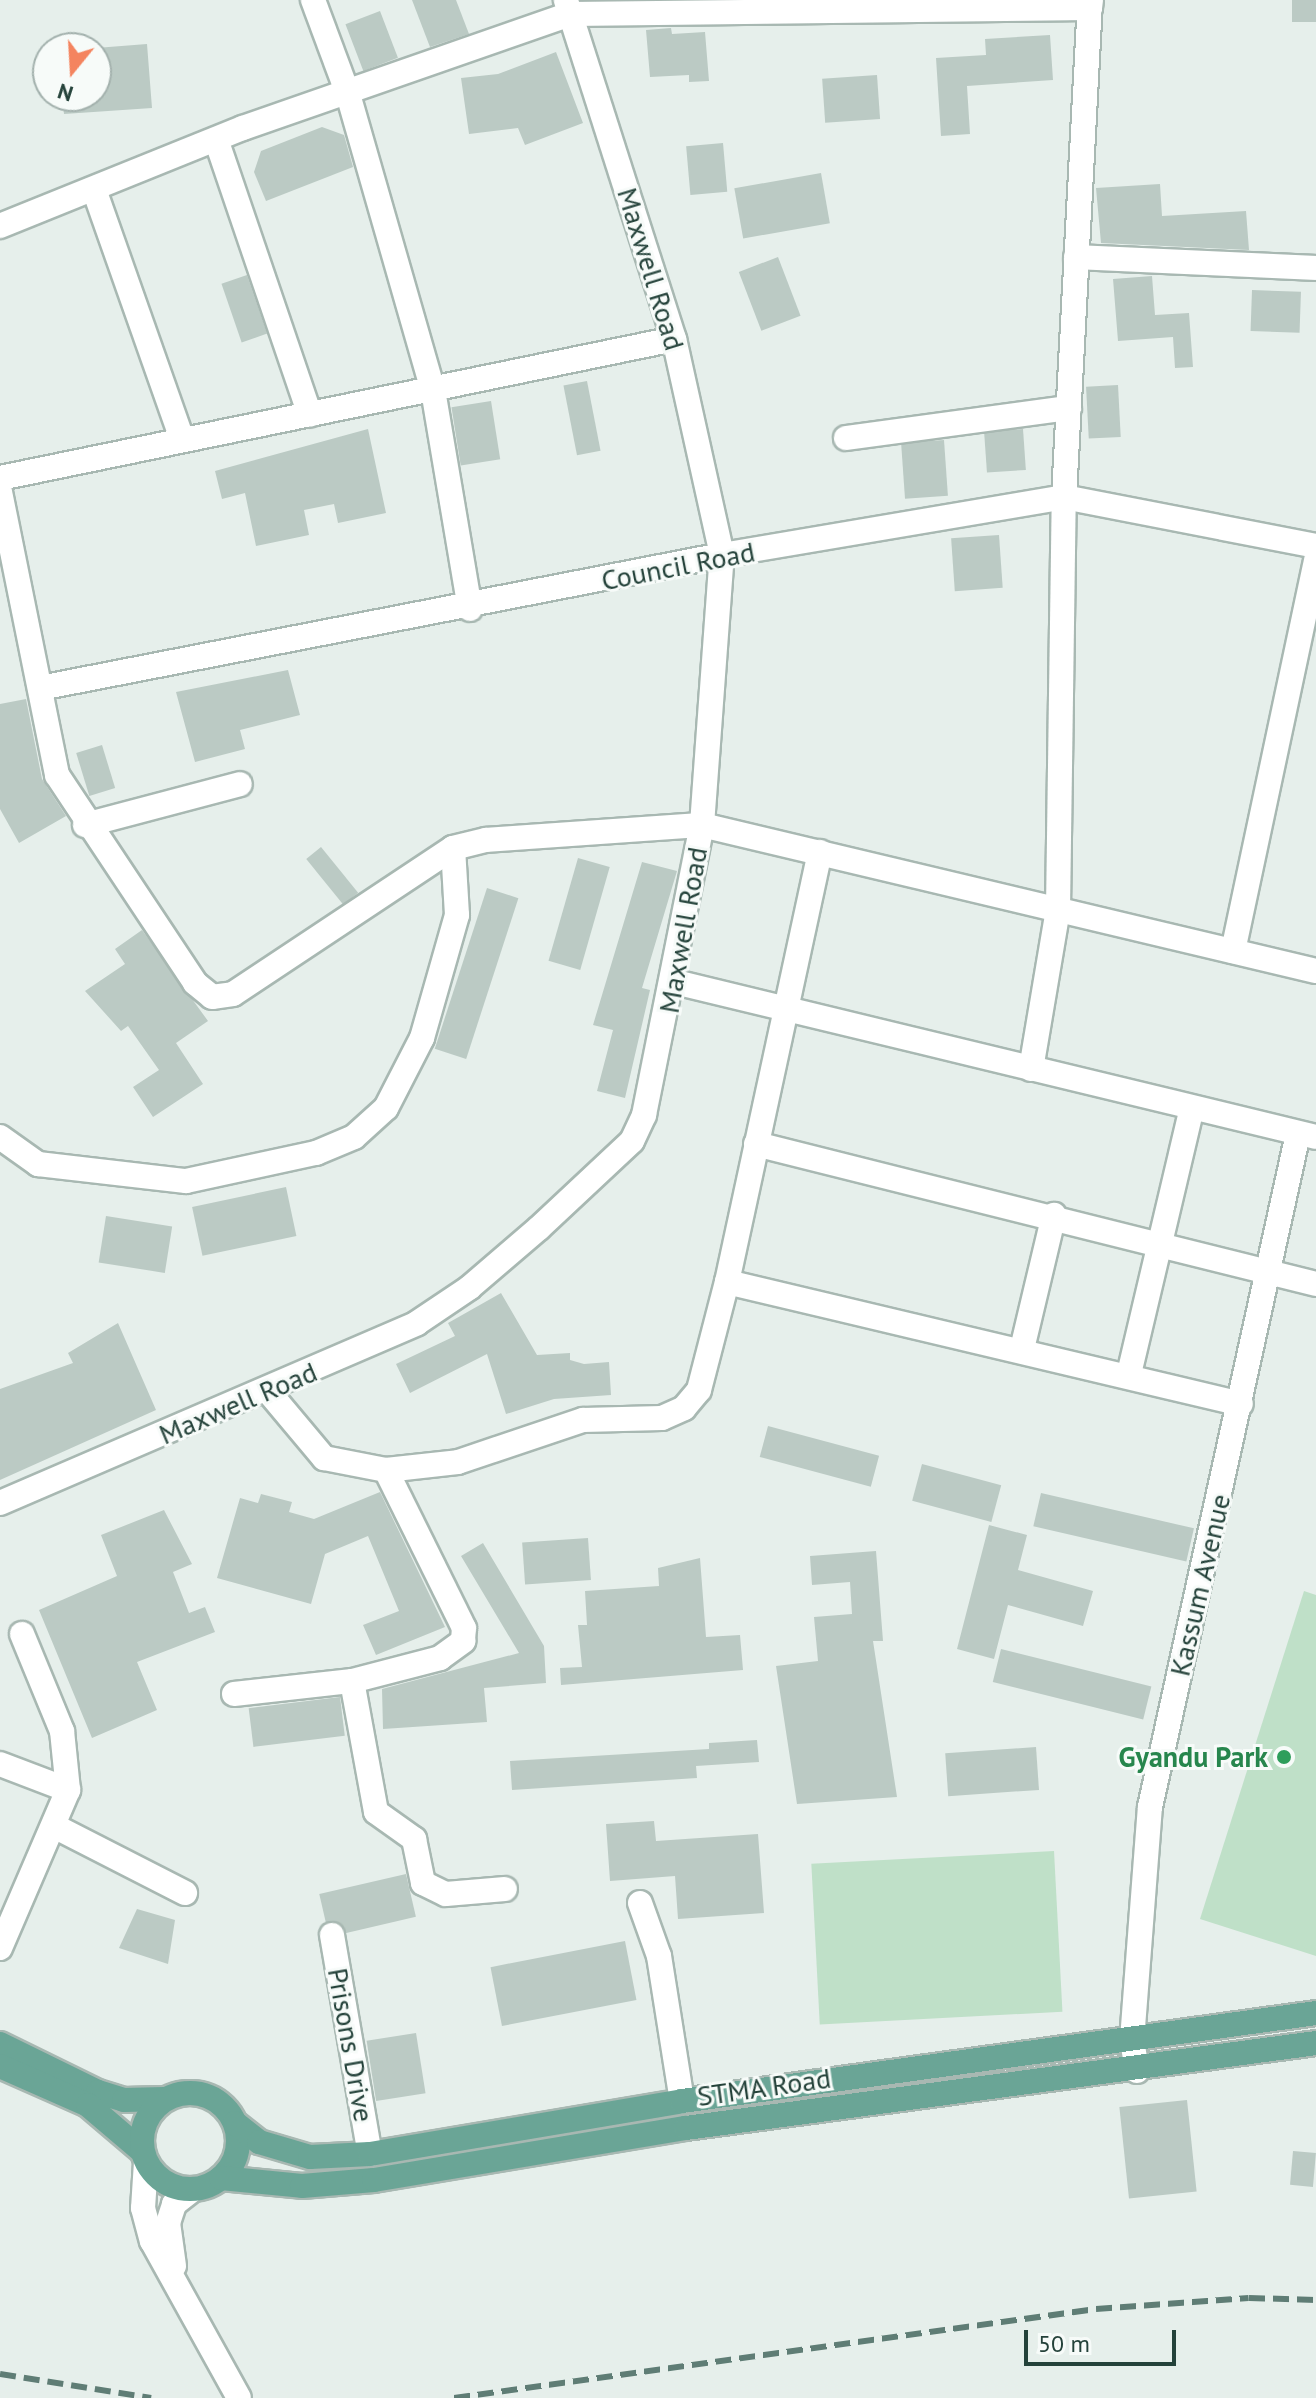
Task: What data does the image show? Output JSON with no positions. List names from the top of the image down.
{
  "streets": {
    "main road": ["STMA Road"],
    "street": [
      "Maxwell Road",
      "Council Road",
      "Kassum Avenue",
      "Prisons Drive"
    ]
  },
  "crossings": [
    ["Maxwell Road", "Council Road"],
    ["Kassum Avenue", "STMA Road"],
    ["Prisons Drive", "STMA Road"]
  ],
  "places": ["Gyandu Park"],
  "scale_bar": "50 m",
  "north": "bottom"
}
